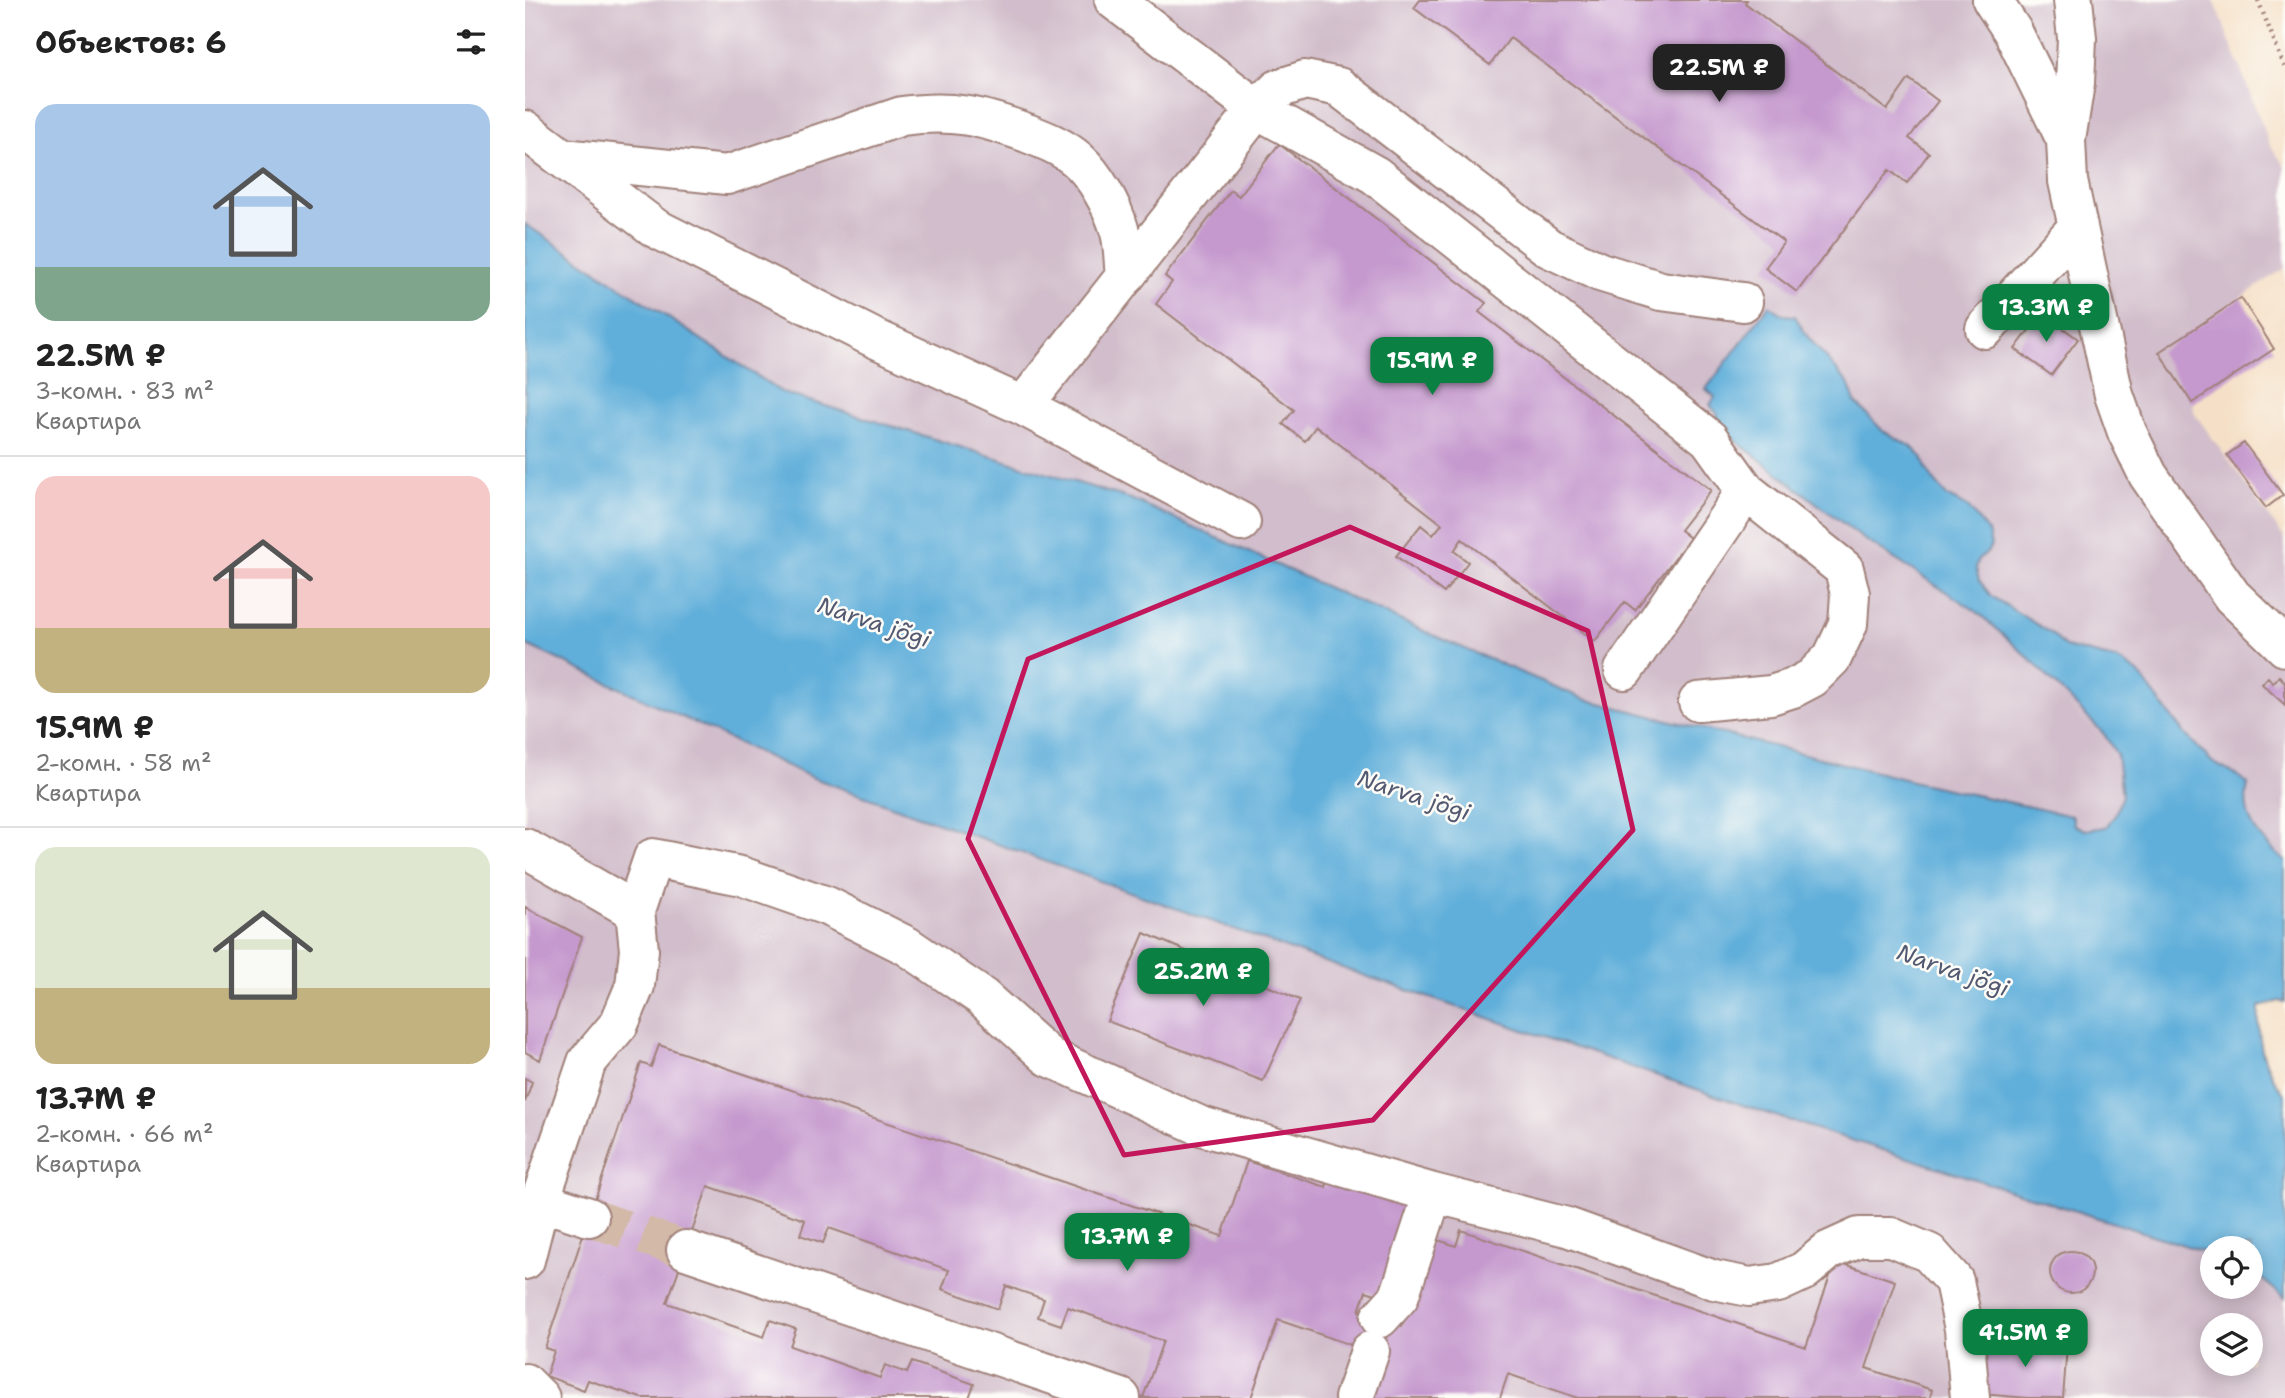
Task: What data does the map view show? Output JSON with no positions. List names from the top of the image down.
{
  "water": ["Narva jõgi"],
  "page": {
    "heading": "Объектов: 6",
    "price": [
      "22.5M ₽",
      "13.3M ₽",
      "15.9M ₽",
      "25.2M ₽",
      "13.7M ₽",
      "41.5M ₽"
    ],
    "list": [
      {
        "name": "22.5M ₽",
        "note": "3-комн. · 83 m² · Квартира"
      },
      {
        "name": "15.9M ₽",
        "note": "2-комн. · 58 m² · Квартира"
      },
      {
        "name": "13.7M ₽",
        "note": "2-комн. · 66 m² · Квартира"
      }
    ]
  }
}
